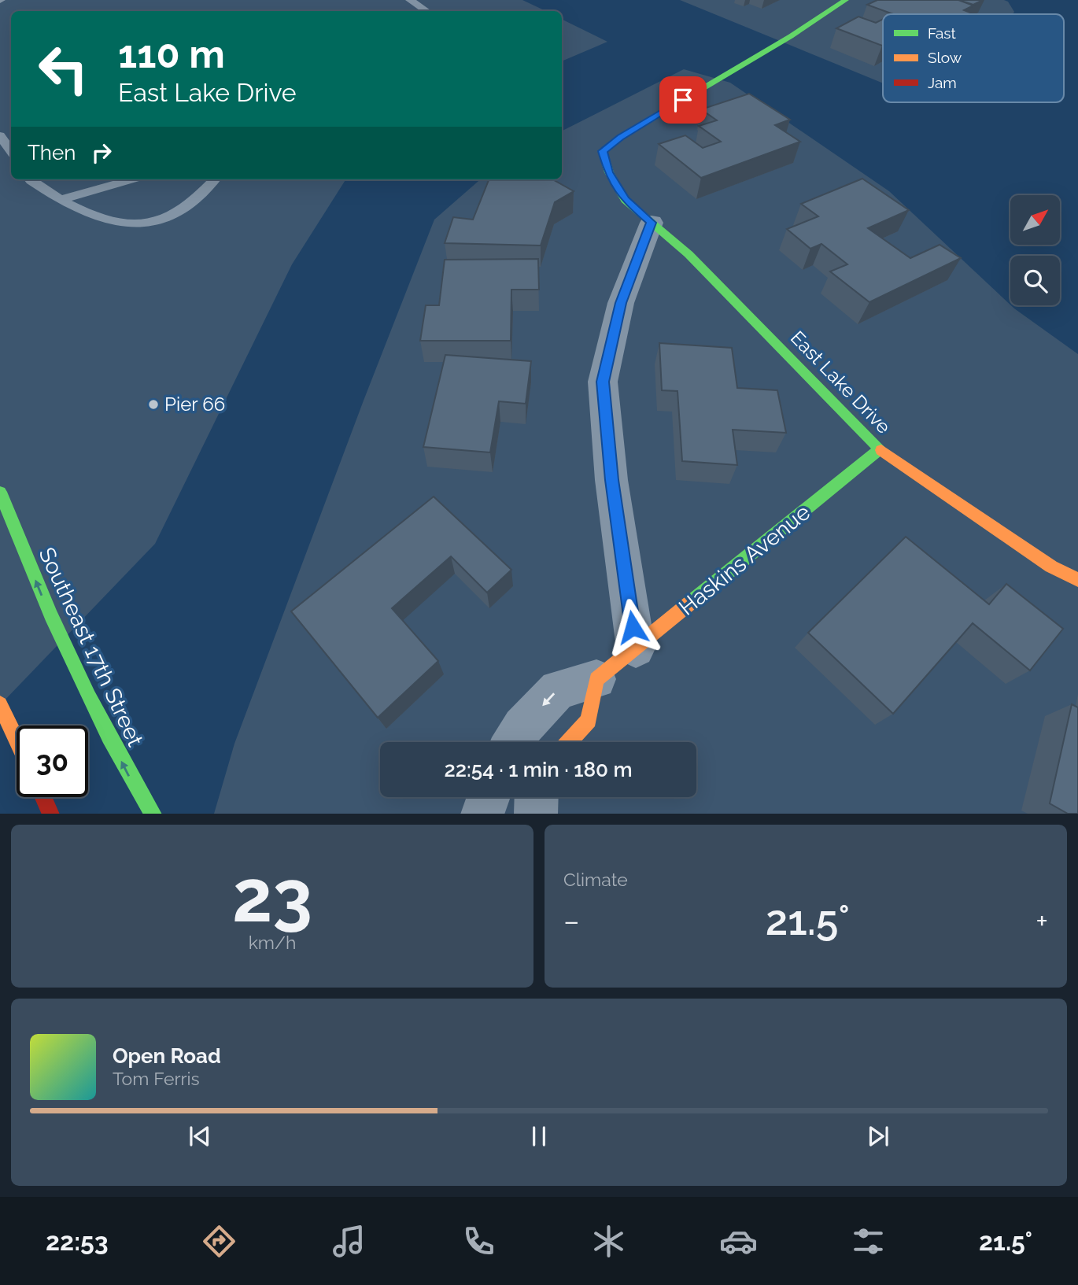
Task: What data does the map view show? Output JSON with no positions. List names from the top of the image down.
{
  "streets": {
    "street": ["East Lake Drive", "Haskins Avenue", "Southeast 17th Street"]
  },
  "crossings": [
    ["East Lake Drive", "Haskins Avenue"]
  ],
  "one_way": ["Southeast 17th Street"],
  "places": ["Pier 66"],
  "legend": ["Fast", "Slow", "Jam"],
  "north": "top right",
  "page": {
    "turn": ["110 m", "East Lake Drive"],
    "then": "Then",
    "limit": "30",
    "trip": "22:54 · 1 min · 180 m",
    "tile": [
      ["23", "km/h"],
      "Climate"
    ],
    "heat": ["−", "21.5°", "+"],
    "song": ["Open Road", "Tom Ferris"],
    "tabs": ["22:53", "21.5°"]
  }
}
